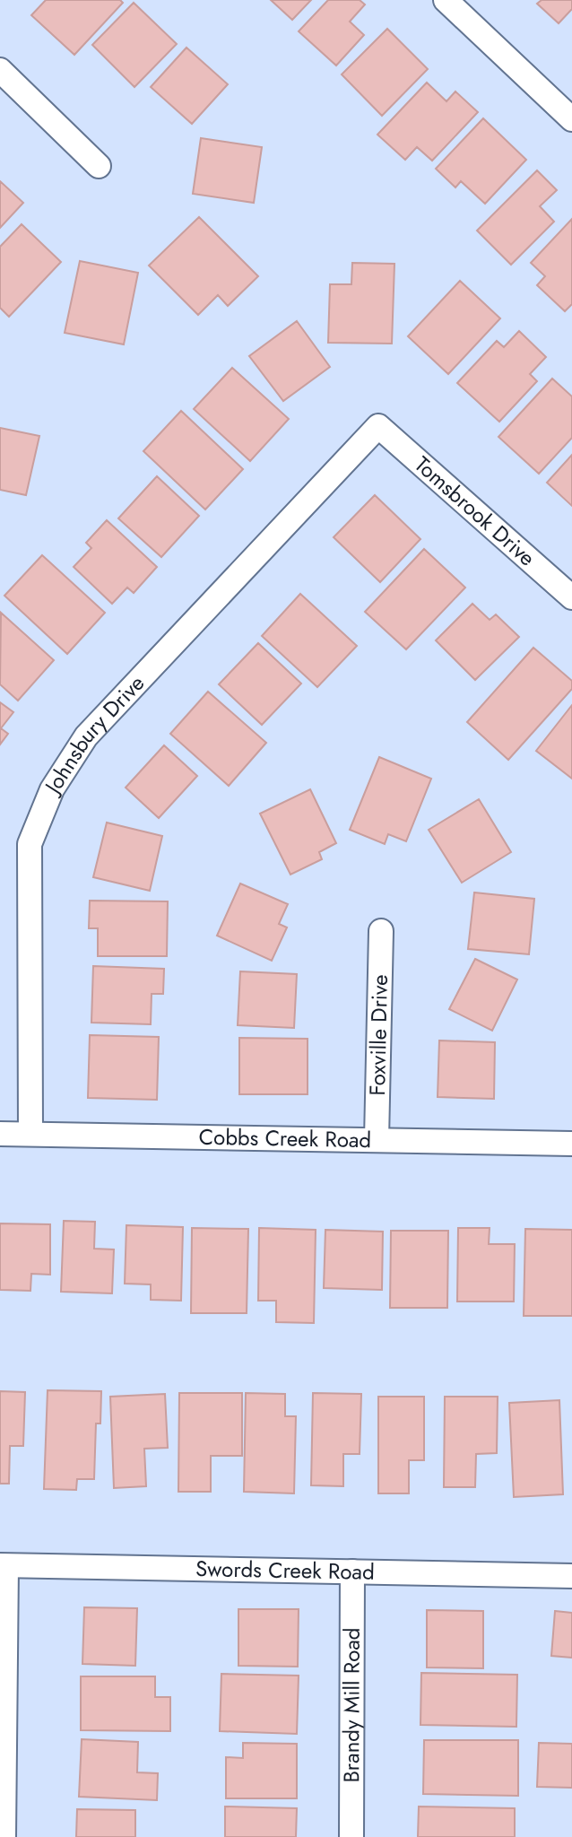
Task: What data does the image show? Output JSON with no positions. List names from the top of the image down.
{
  "streets": {
    "street": [
      "Tomsbrook Drive",
      "Johnsbury Drive",
      "Foxville Drive",
      "Cobbs Creek Road",
      "Swords Creek Road",
      "Brandy Mill Road"
    ]
  },
  "crossings": [
    ["Tomsbrook Drive", "Johnsbury Drive"],
    ["Johnsbury Drive", "Cobbs Creek Road"],
    ["Foxville Drive", "Cobbs Creek Road"],
    ["Swords Creek Road", "Brandy Mill Road"]
  ]
}
